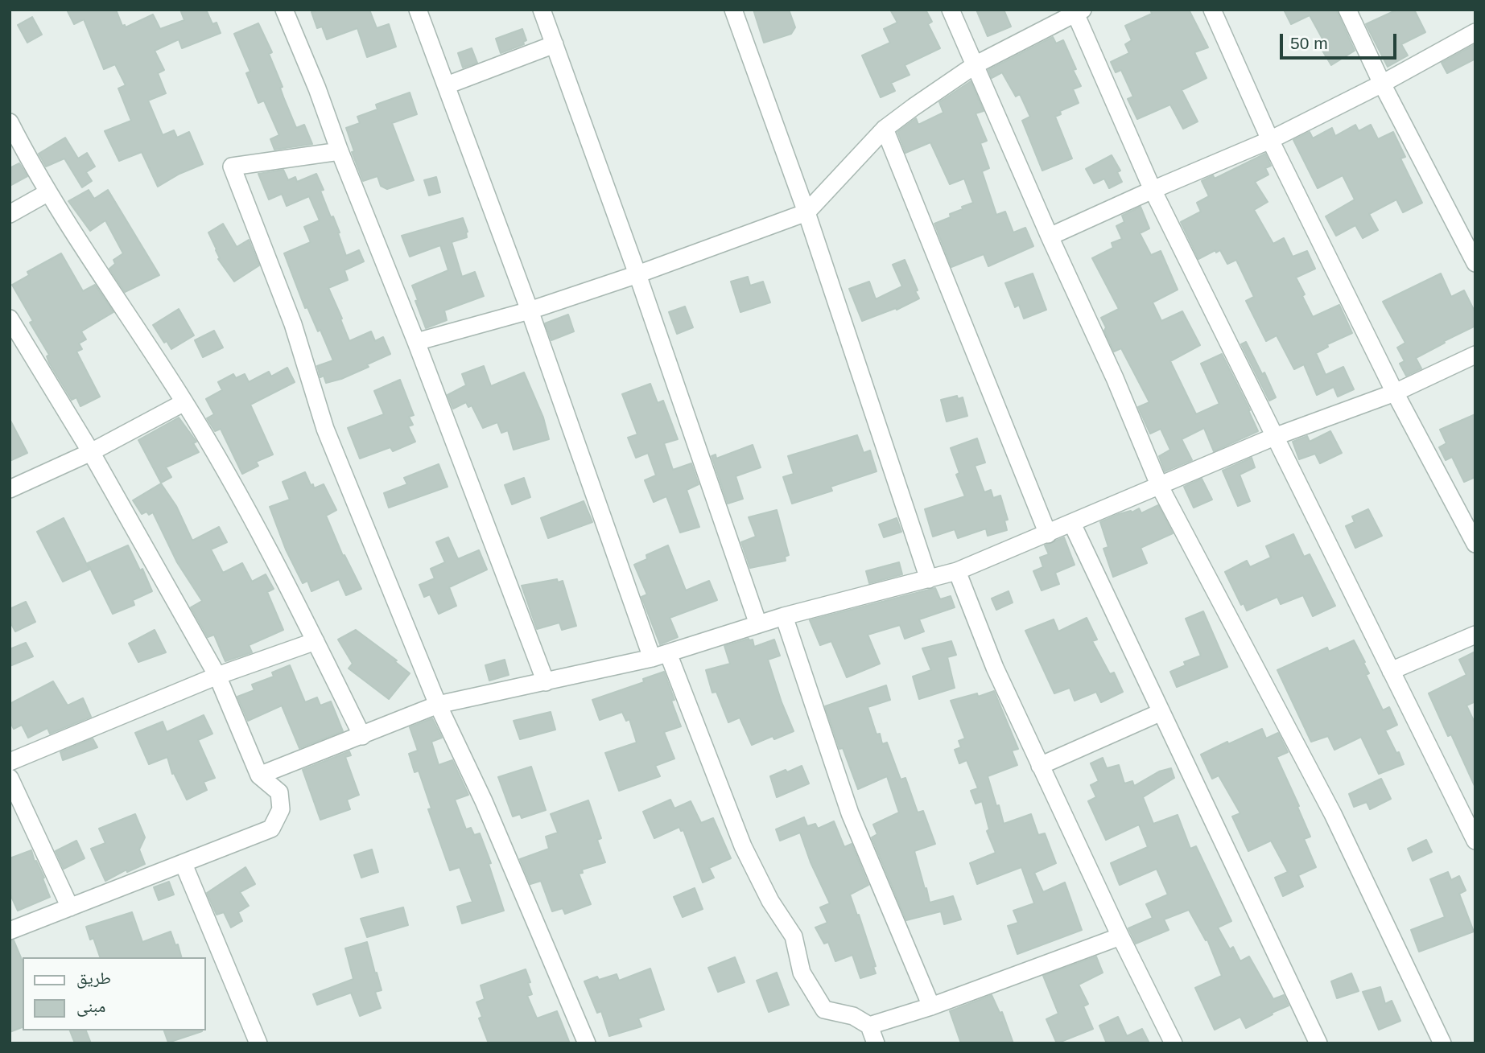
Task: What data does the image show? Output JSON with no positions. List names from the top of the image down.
{
  "legend": ["طريق", "مبنى"],
  "scale_bar": "50 m"
}
